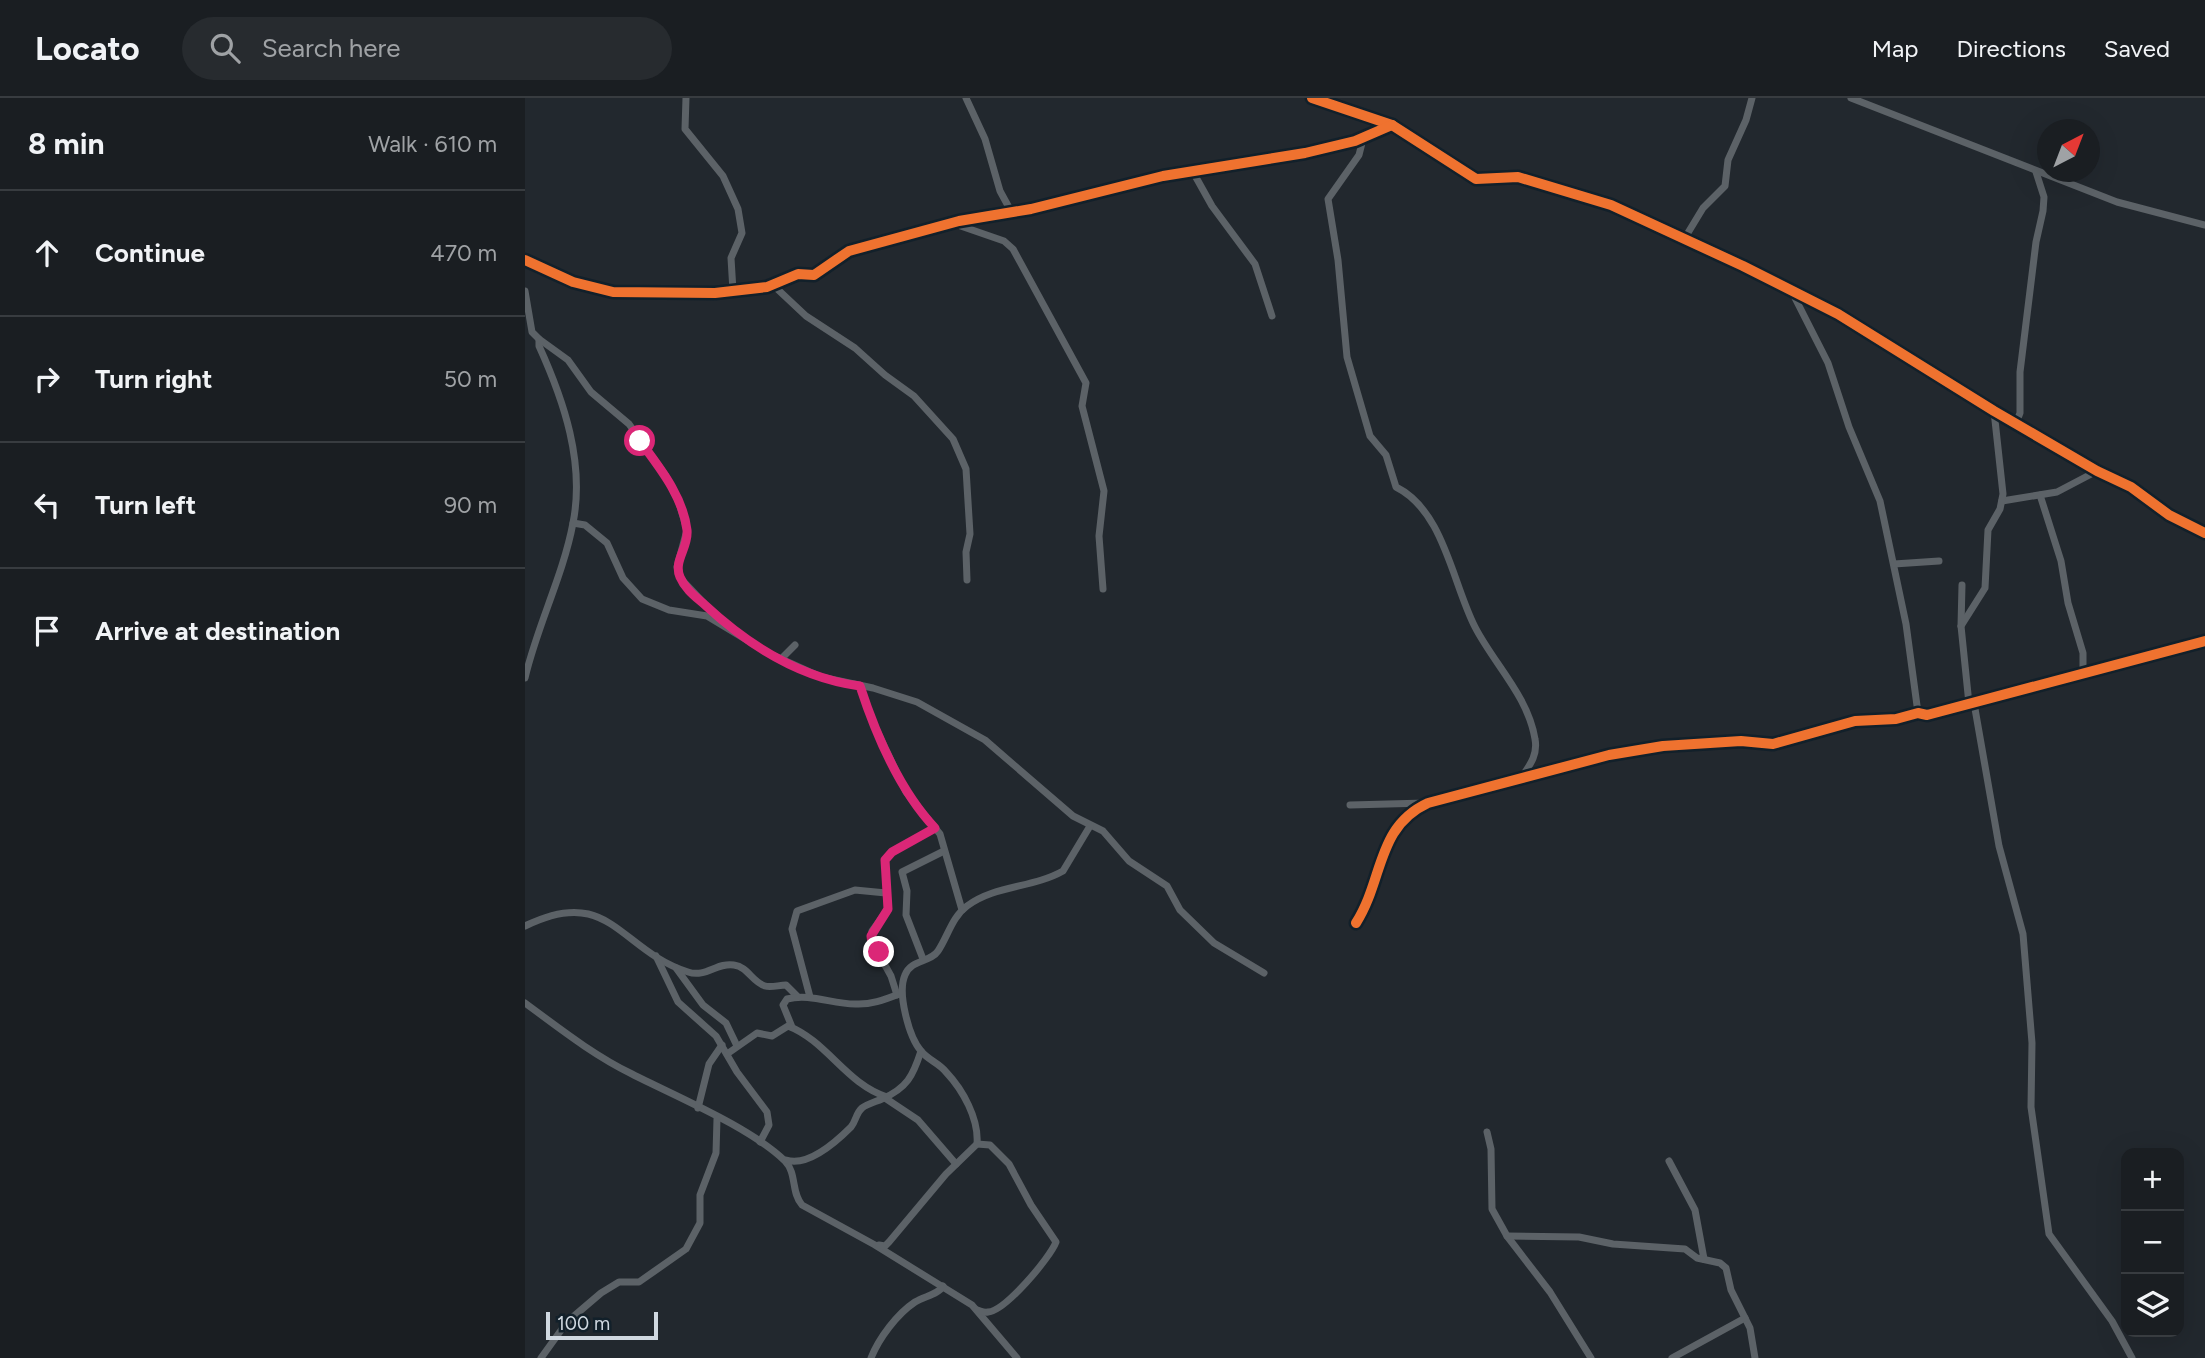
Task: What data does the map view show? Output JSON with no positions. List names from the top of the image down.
{
  "scale_bar": "100 m",
  "north": "top right",
  "page": {
    "header": "Locato",
    "search": "Search here",
    "nav": ["Map", "Directions", "Saved"],
    "heading": ["8 min", "Walk · 610 m"],
    "list": [
      ["Continue", "470 m"],
      ["Turn right", "50 m"],
      ["Turn left", "90 m"],
      "Arrive at destination"
    ],
    "map_buttons": ["+", "−"],
    "scale": "100 m"
  }
}
